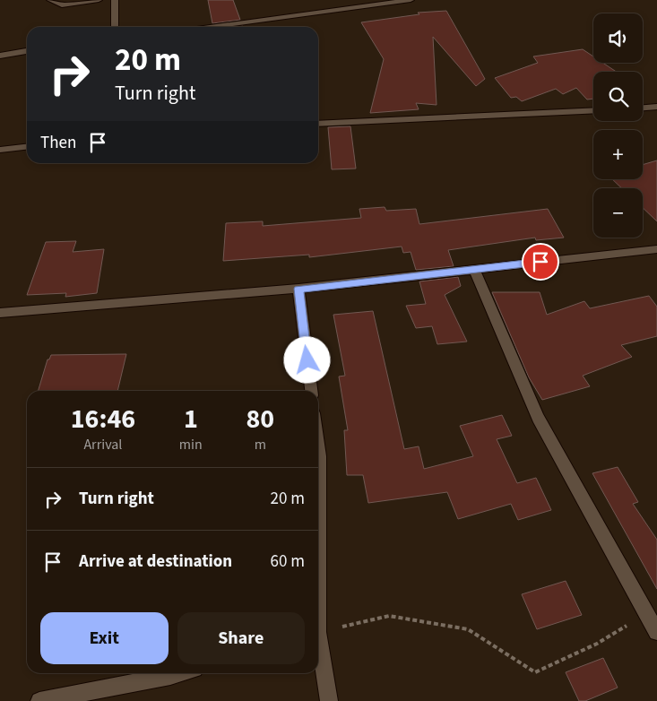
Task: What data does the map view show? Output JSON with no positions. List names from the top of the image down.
{
  "page": {
    "map_buttons": ["+", "−"],
    "turn": ["20 m", "Turn right"],
    "then": "Then",
    "eta": [
      "16:46",
      "Arrival",
      "1",
      "min",
      "80",
      "m"
    ],
    "list": [
      {
        "name": "Turn right",
        "value": "20 m"
      },
      {
        "name": "Arrive at destination",
        "value": "60 m"
      }
    ],
    "buttons": ["Exit", "Share"]
  }
}
